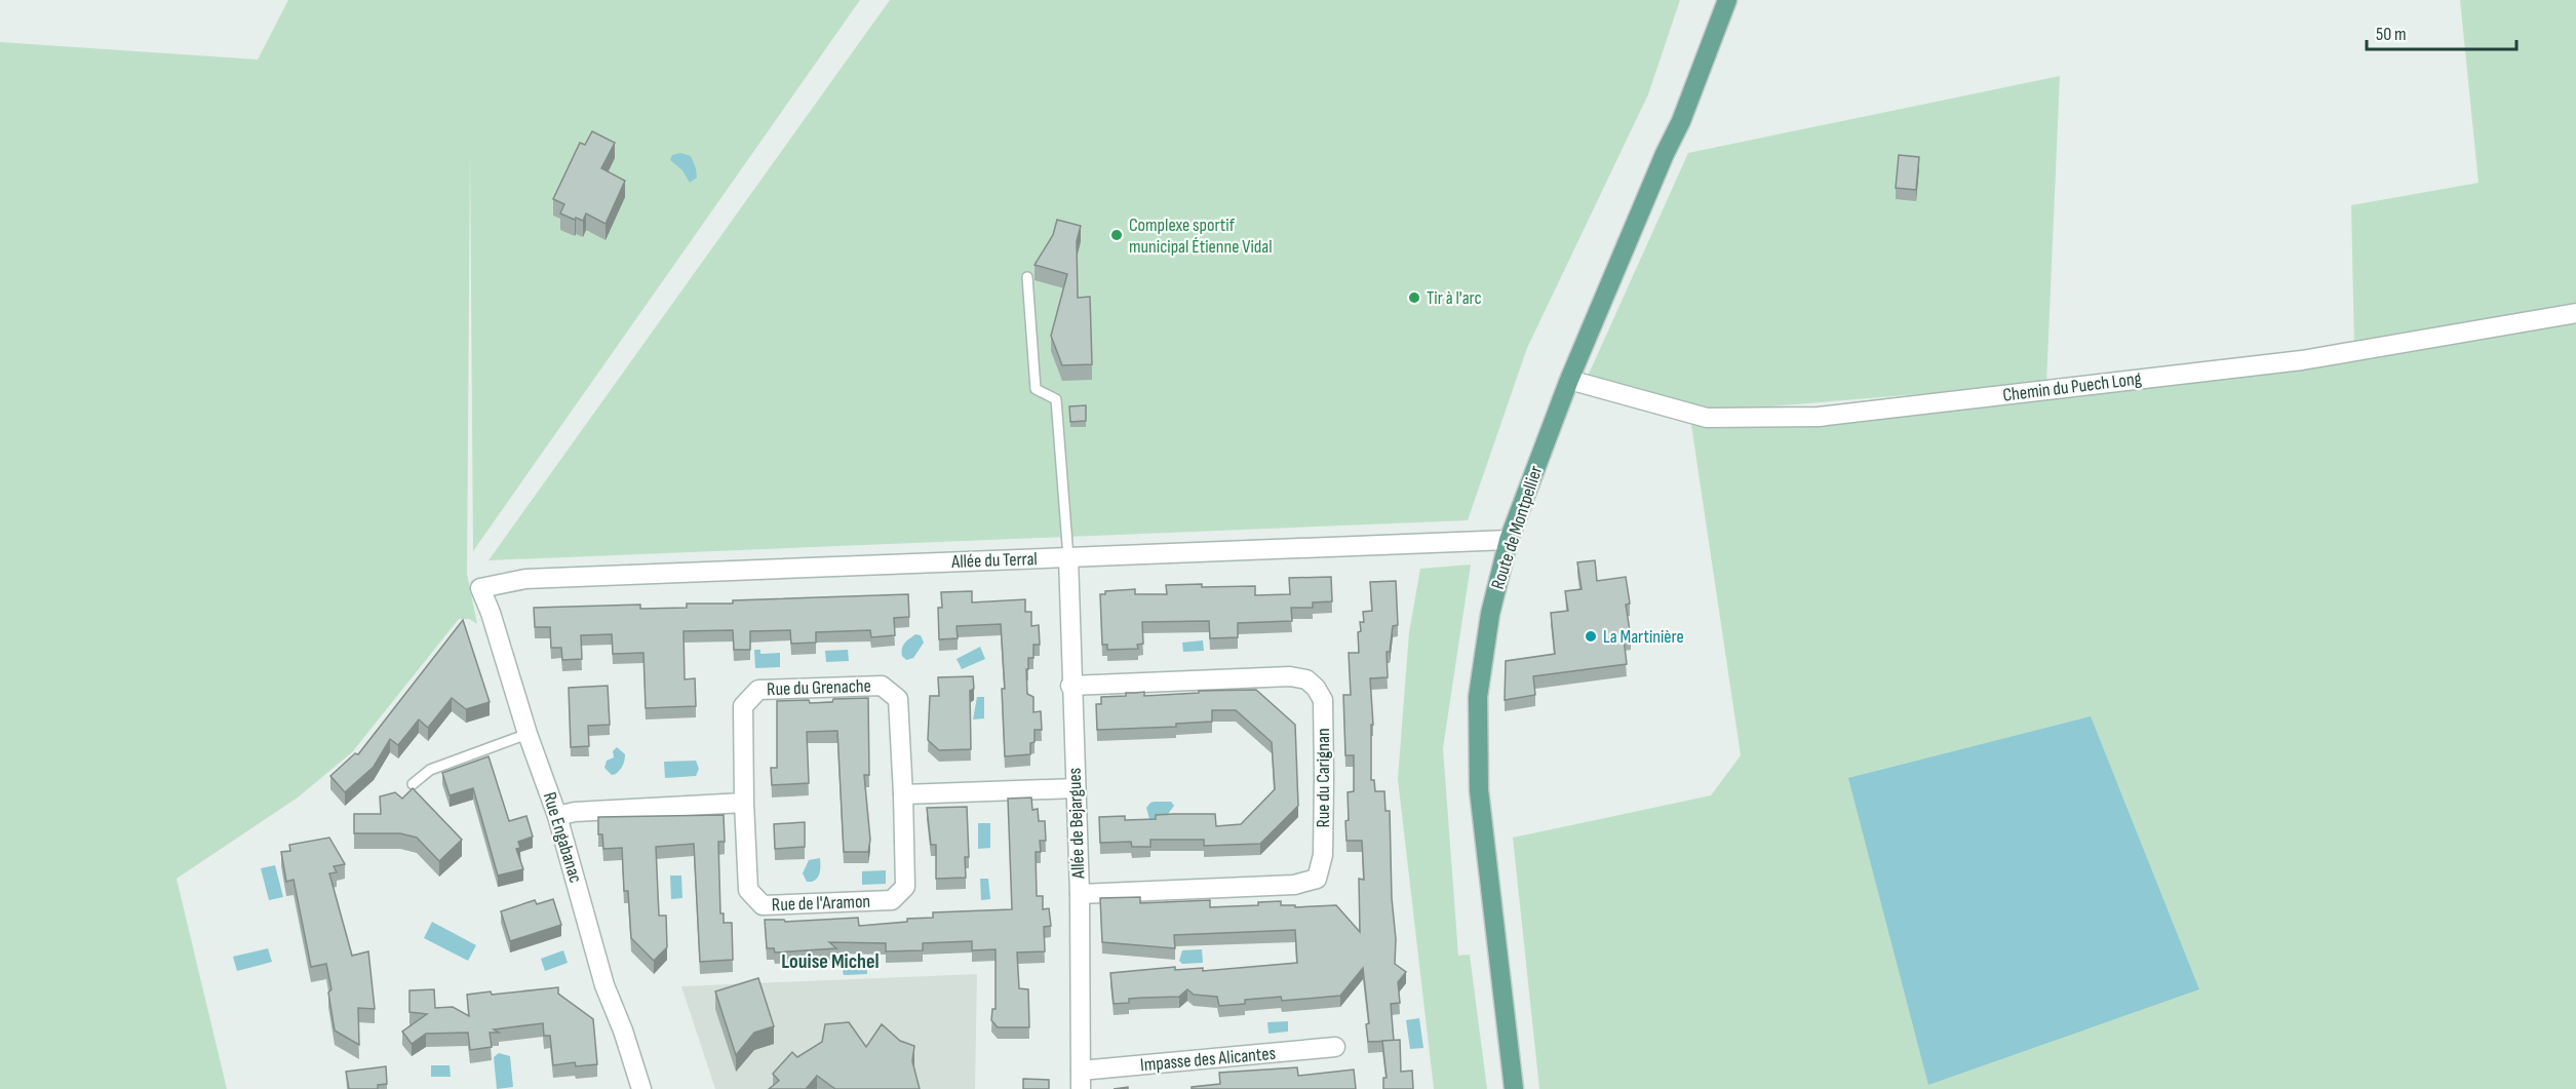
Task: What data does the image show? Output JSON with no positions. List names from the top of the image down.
{
  "streets": {
    "main road": ["Route de Montpellier"],
    "street": [
      "Chemin du Puech Long",
      "Allée du Terral",
      "Rue du Grenache",
      "Rue du Carignan",
      "Allée de Bejargues",
      "Rue Engabanac",
      "Rue de l'Aramon",
      "Impasse des Alicantes"
    ]
  },
  "crossings": [
    ["Chemin du Puech Long", "Route de Montpellier"],
    ["Route de Montpellier", "Allée du Terral"],
    ["Allée du Terral", "Allée de Bejargues"],
    ["Allée du Terral", "Rue Engabanac"],
    ["Rue du Grenache", "Rue de l'Aramon"],
    ["Rue du Carignan", "Allée de Bejargues"],
    ["Allée de Bejargues", "Impasse des Alicantes"]
  ],
  "districts": ["Louise Michel"],
  "places": ["Complexe sportif municipal Étienne Vidal", "Tir à l'arc", "La Martinière"],
  "scale_bar": "50 m"
}
